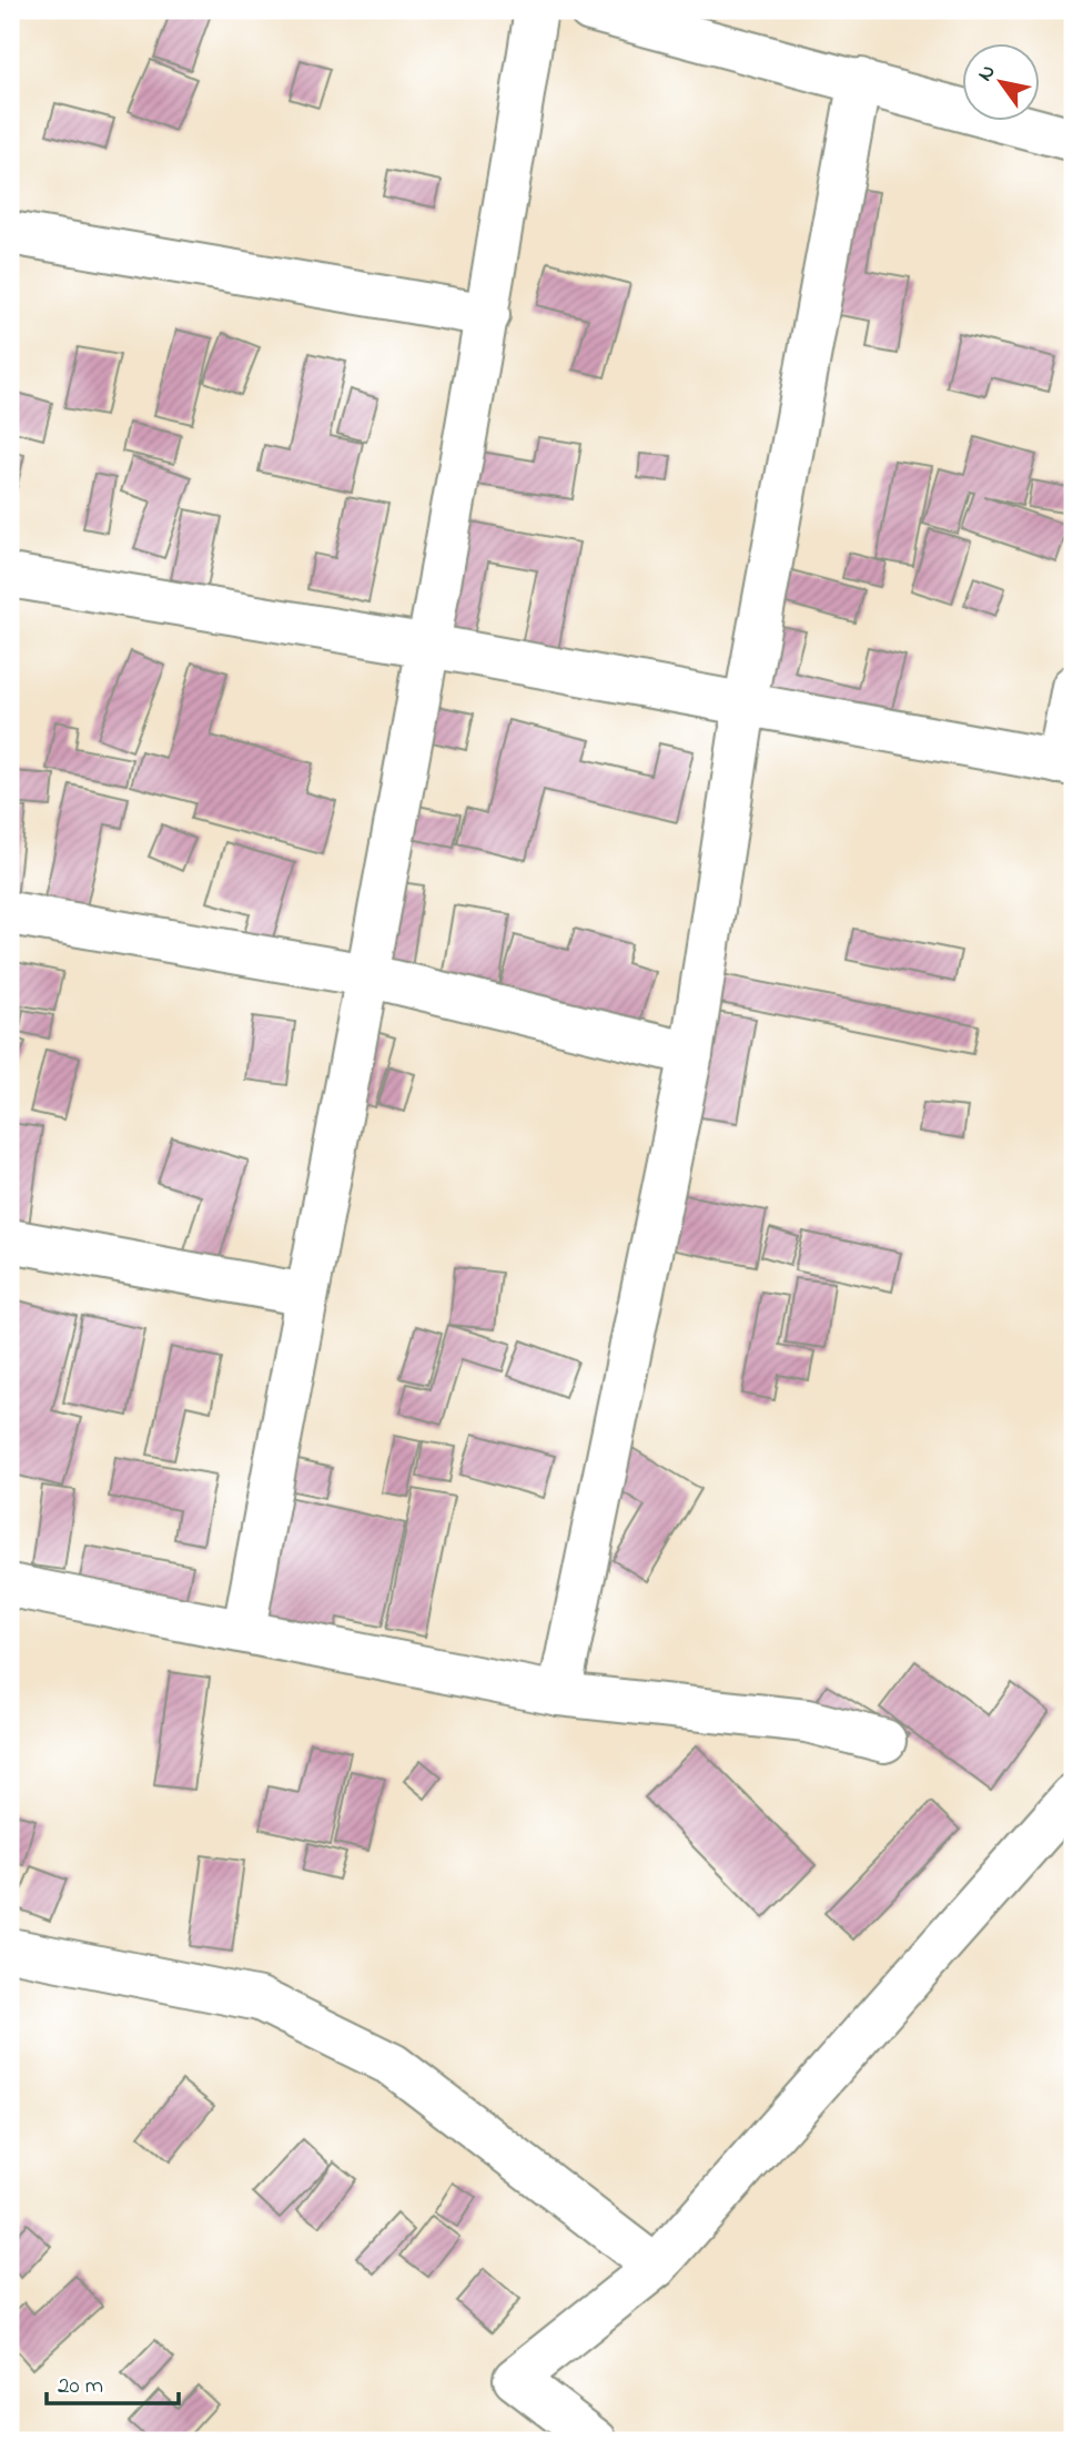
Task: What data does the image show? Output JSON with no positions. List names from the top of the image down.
{
  "scale_bar": "20 m",
  "north": "top left"
}
